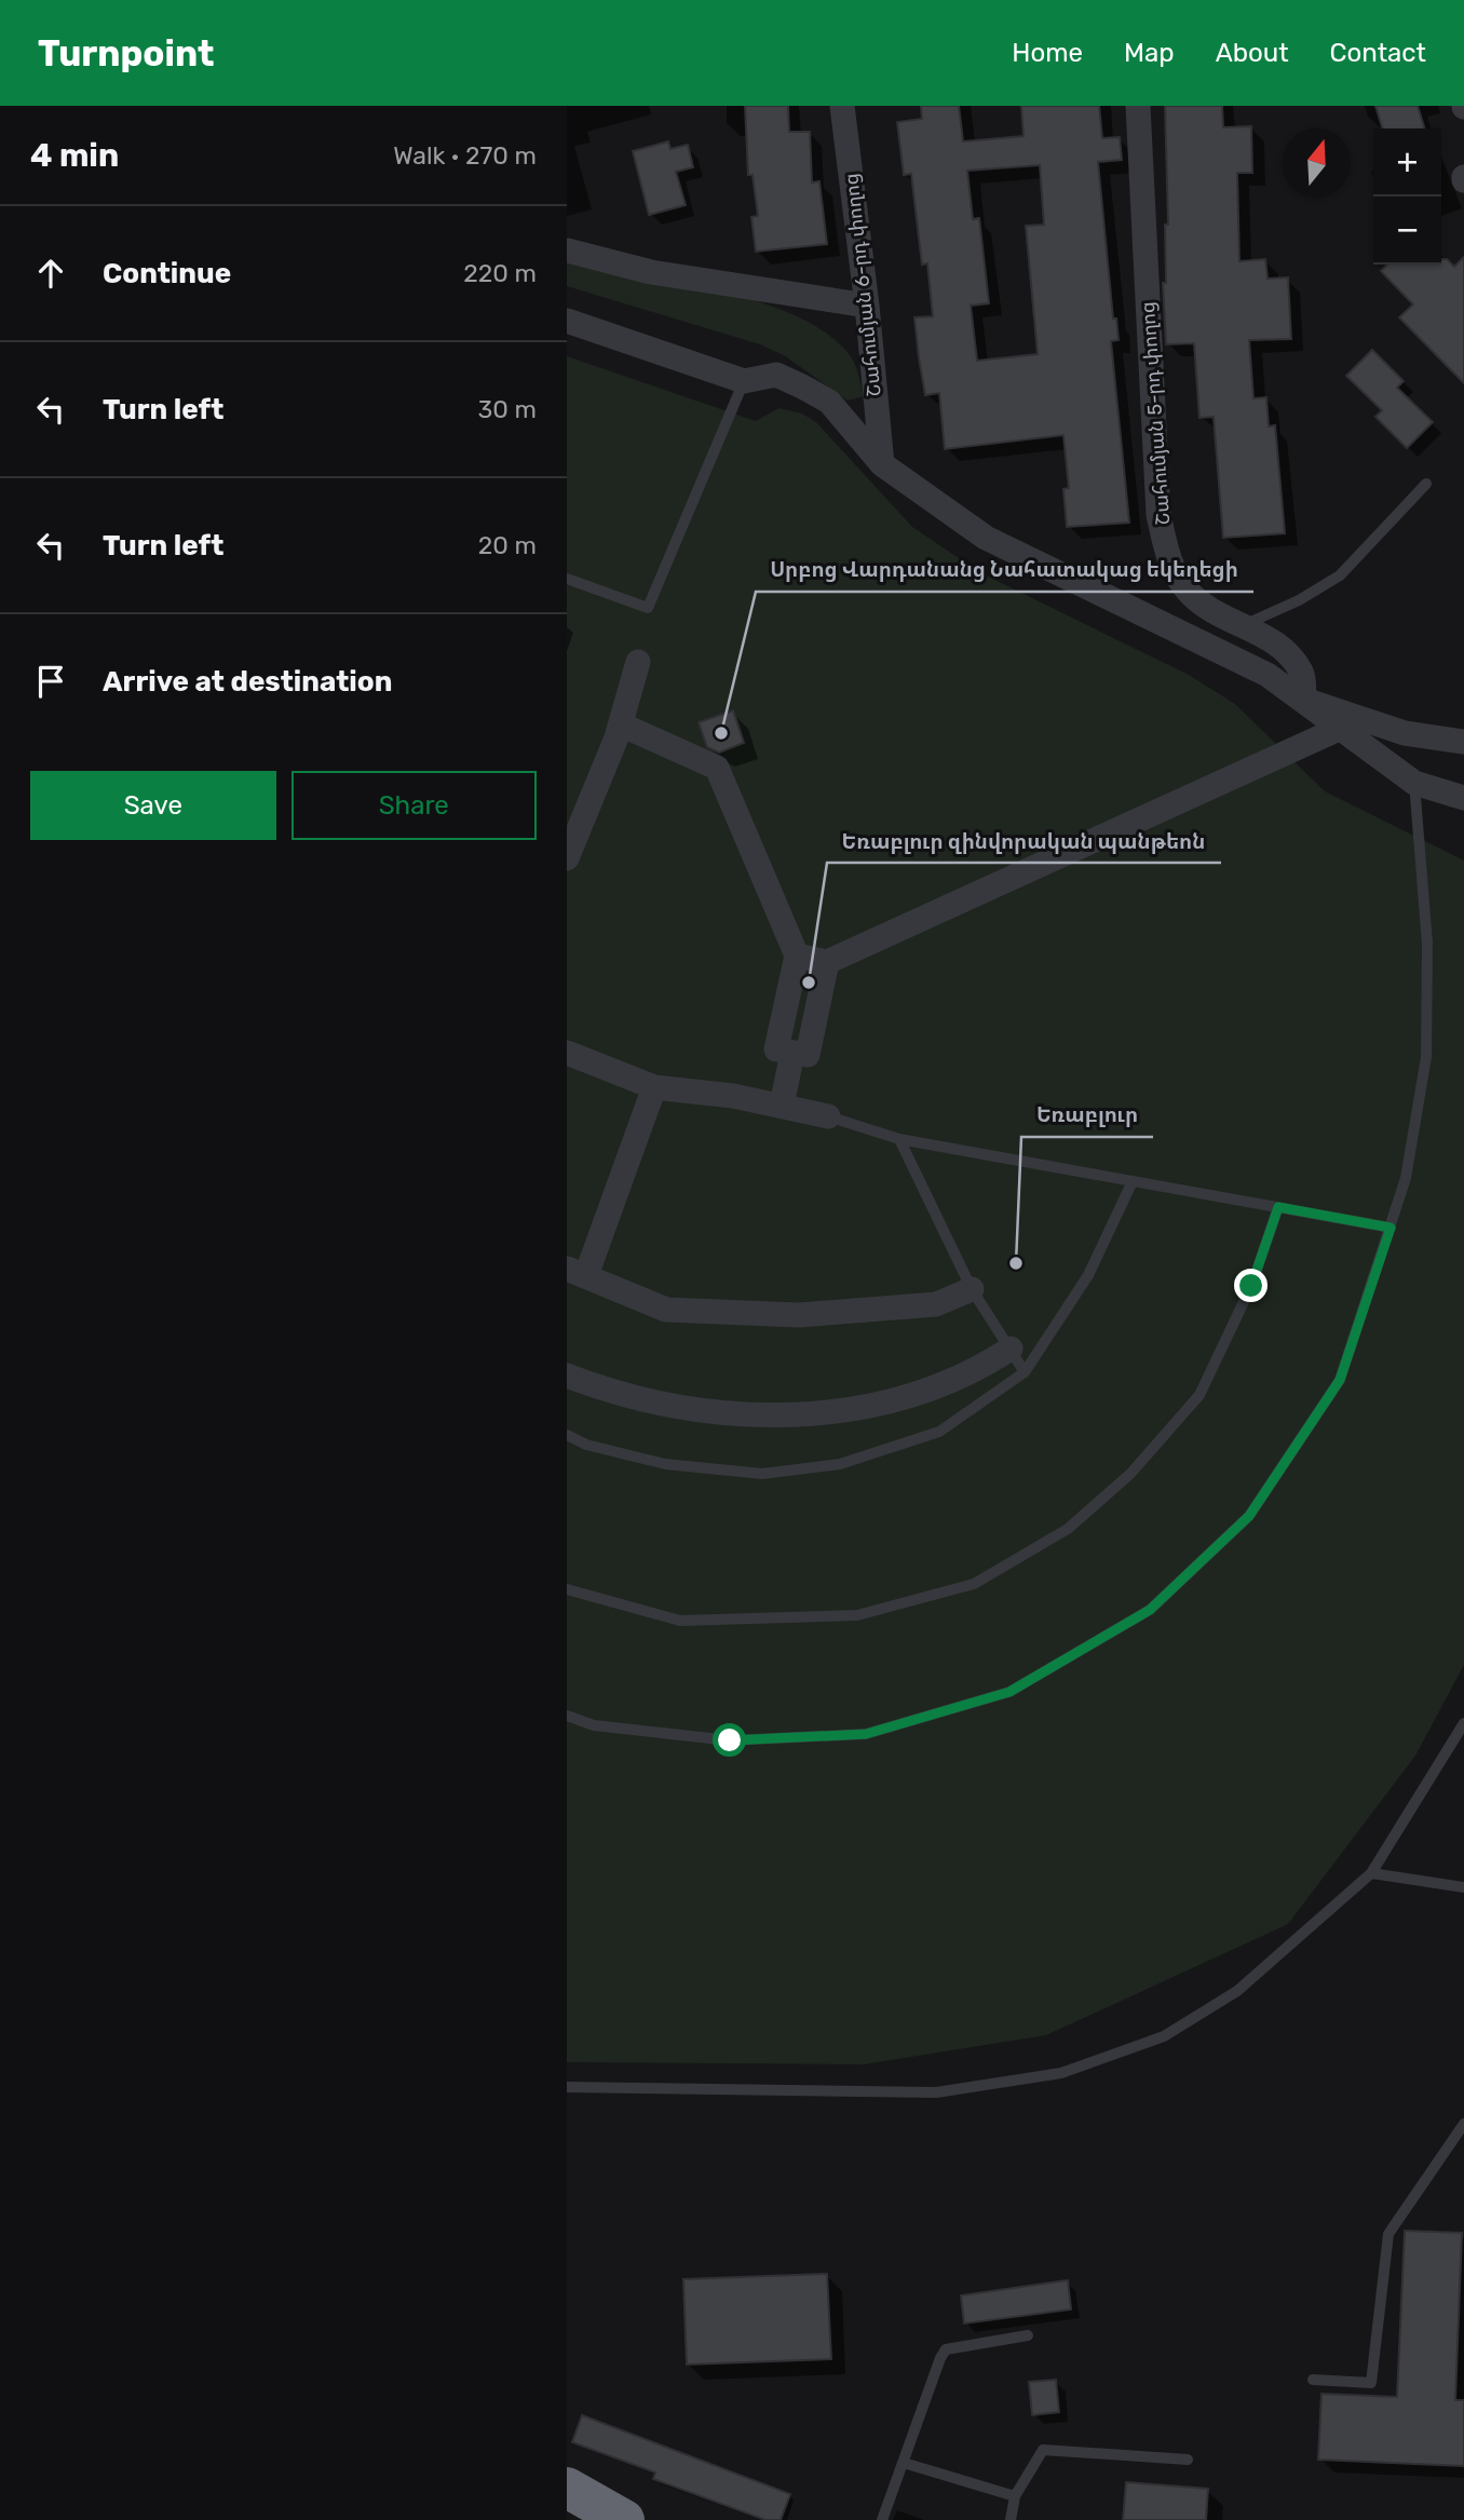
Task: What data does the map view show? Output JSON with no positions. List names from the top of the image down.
{
  "streets": {
    "street": ["Շահումյան 6-րդ փողոց", "Շահումյան 5-րդ փողոց"]
  },
  "places": ["Սրբոց Վարդանանց Նահատակաց եկեղեցի", "Եռաբլուր զինվորական պանթեոն", "Եռաբլուր"],
  "north": "top",
  "page": {
    "header": "Turnpoint",
    "nav": [
      "Home",
      "Map",
      "About",
      "Contact"
    ],
    "heading": ["4 min", "Walk · 270 m"],
    "map_buttons": ["+", "−"],
    "list": [
      ["Continue", "220 m"],
      ["Turn left", "30 m"],
      ["Turn left", "20 m"],
      "Arrive at destination"
    ],
    "buttons": ["Save", "Share"]
  }
}
